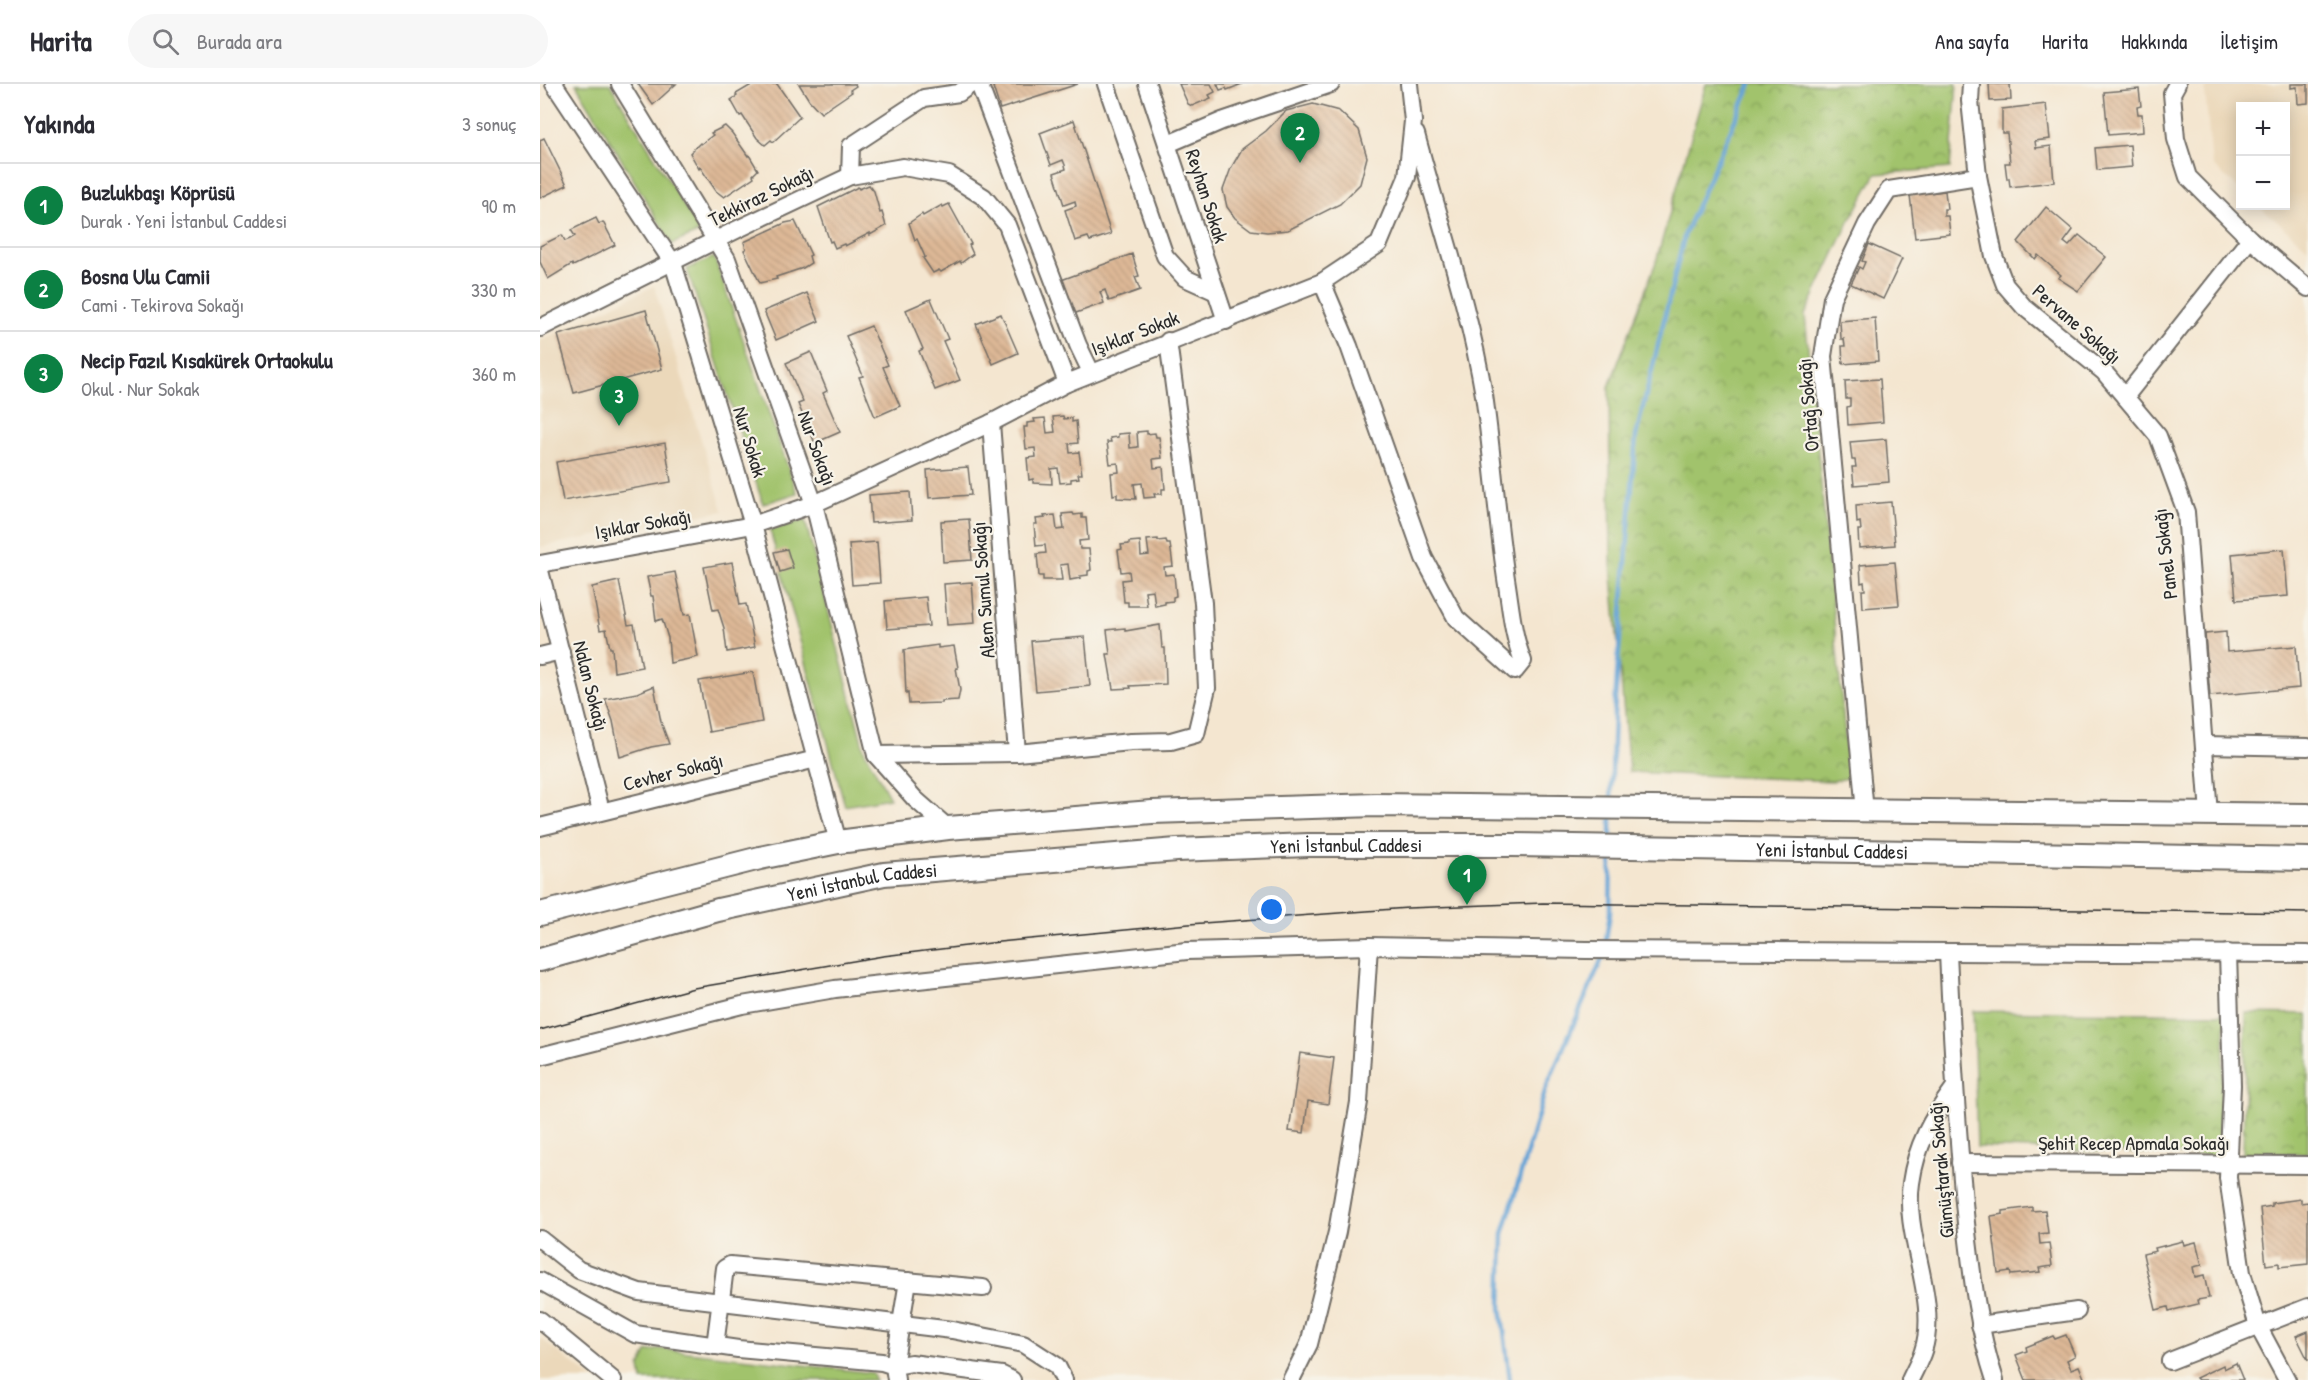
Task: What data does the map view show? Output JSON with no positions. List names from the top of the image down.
{
  "streets": {
    "highway": ["Yeni İstanbul Caddesi"],
    "street": [
      "Tekkiraz Sokağı",
      "Reyhan Sokak",
      "Pervane Sokağı",
      "Işıklar Sokak",
      "Ortağ Sokağı",
      "Nur Sokak",
      "Nur Sokağı",
      "Işıklar Sokağı",
      "Panel Sokağı",
      "Alem Sumul Sokağı",
      "Nalan Sokağı",
      "Cevher Sokağı",
      "Şehit Recep Apmala Sokağı",
      "Gümüştarak Sokağı"
    ]
  },
  "crossings": [
    ["Tekkiraz Sokağı", "Işıklar Sokak"],
    ["Tekkiraz Sokağı", "Nur Sokak"],
    ["Tekkiraz Sokağı", "Nur Sokağı"],
    ["Reyhan Sokak", "Işıklar Sokak"],
    ["Pervane Sokağı", "Ortağ Sokağı"],
    ["Pervane Sokağı", "Panel Sokağı"],
    ["Işıklar Sokak", "Nur Sokak"],
    ["Işıklar Sokak", "Nur Sokağı"],
    ["Işıklar Sokak", "Işıklar Sokağı"],
    ["Işıklar Sokak", "Alem Sumul Sokağı"],
    ["Ortağ Sokağı", "Yeni İstanbul Caddesi"],
    ["Nur Sokak", "Işıklar Sokağı"],
    ["Nur Sokak", "Cevher Sokağı"],
    ["Nur Sokak", "Yeni İstanbul Caddesi"],
    ["Nur Sokağı", "Yeni İstanbul Caddesi"],
    ["Panel Sokağı", "Yeni İstanbul Caddesi"],
    ["Nalan Sokağı", "Cevher Sokağı"],
    ["Şehit Recep Apmala Sokağı", "Gümüştarak Sokağı"]
  ],
  "page": {
    "header": "Harita",
    "search": "Burada ara",
    "nav": [
      "Ana sayfa",
      "Harita",
      "Hakkında",
      "İletişim"
    ],
    "heading": ["Yakında", "3 sonuç"],
    "map_buttons": ["+", "−"],
    "pins": ["2", "3", "1"],
    "list": [
      {
        "mark": "1",
        "name": "Buzlukbaşı Köprüsü",
        "note": "Durak · Yeni İstanbul Caddesi",
        "value": "90 m"
      },
      {
        "mark": "2",
        "name": "Bosna Ulu Camii",
        "note": "Cami · Tekirova Sokağı",
        "value": "330 m"
      },
      {
        "mark": "3",
        "name": "Necip Fazıl Kısakürek Ortaokulu",
        "note": "Okul · Nur Sokak",
        "value": "360 m"
      }
    ]
  }
}
